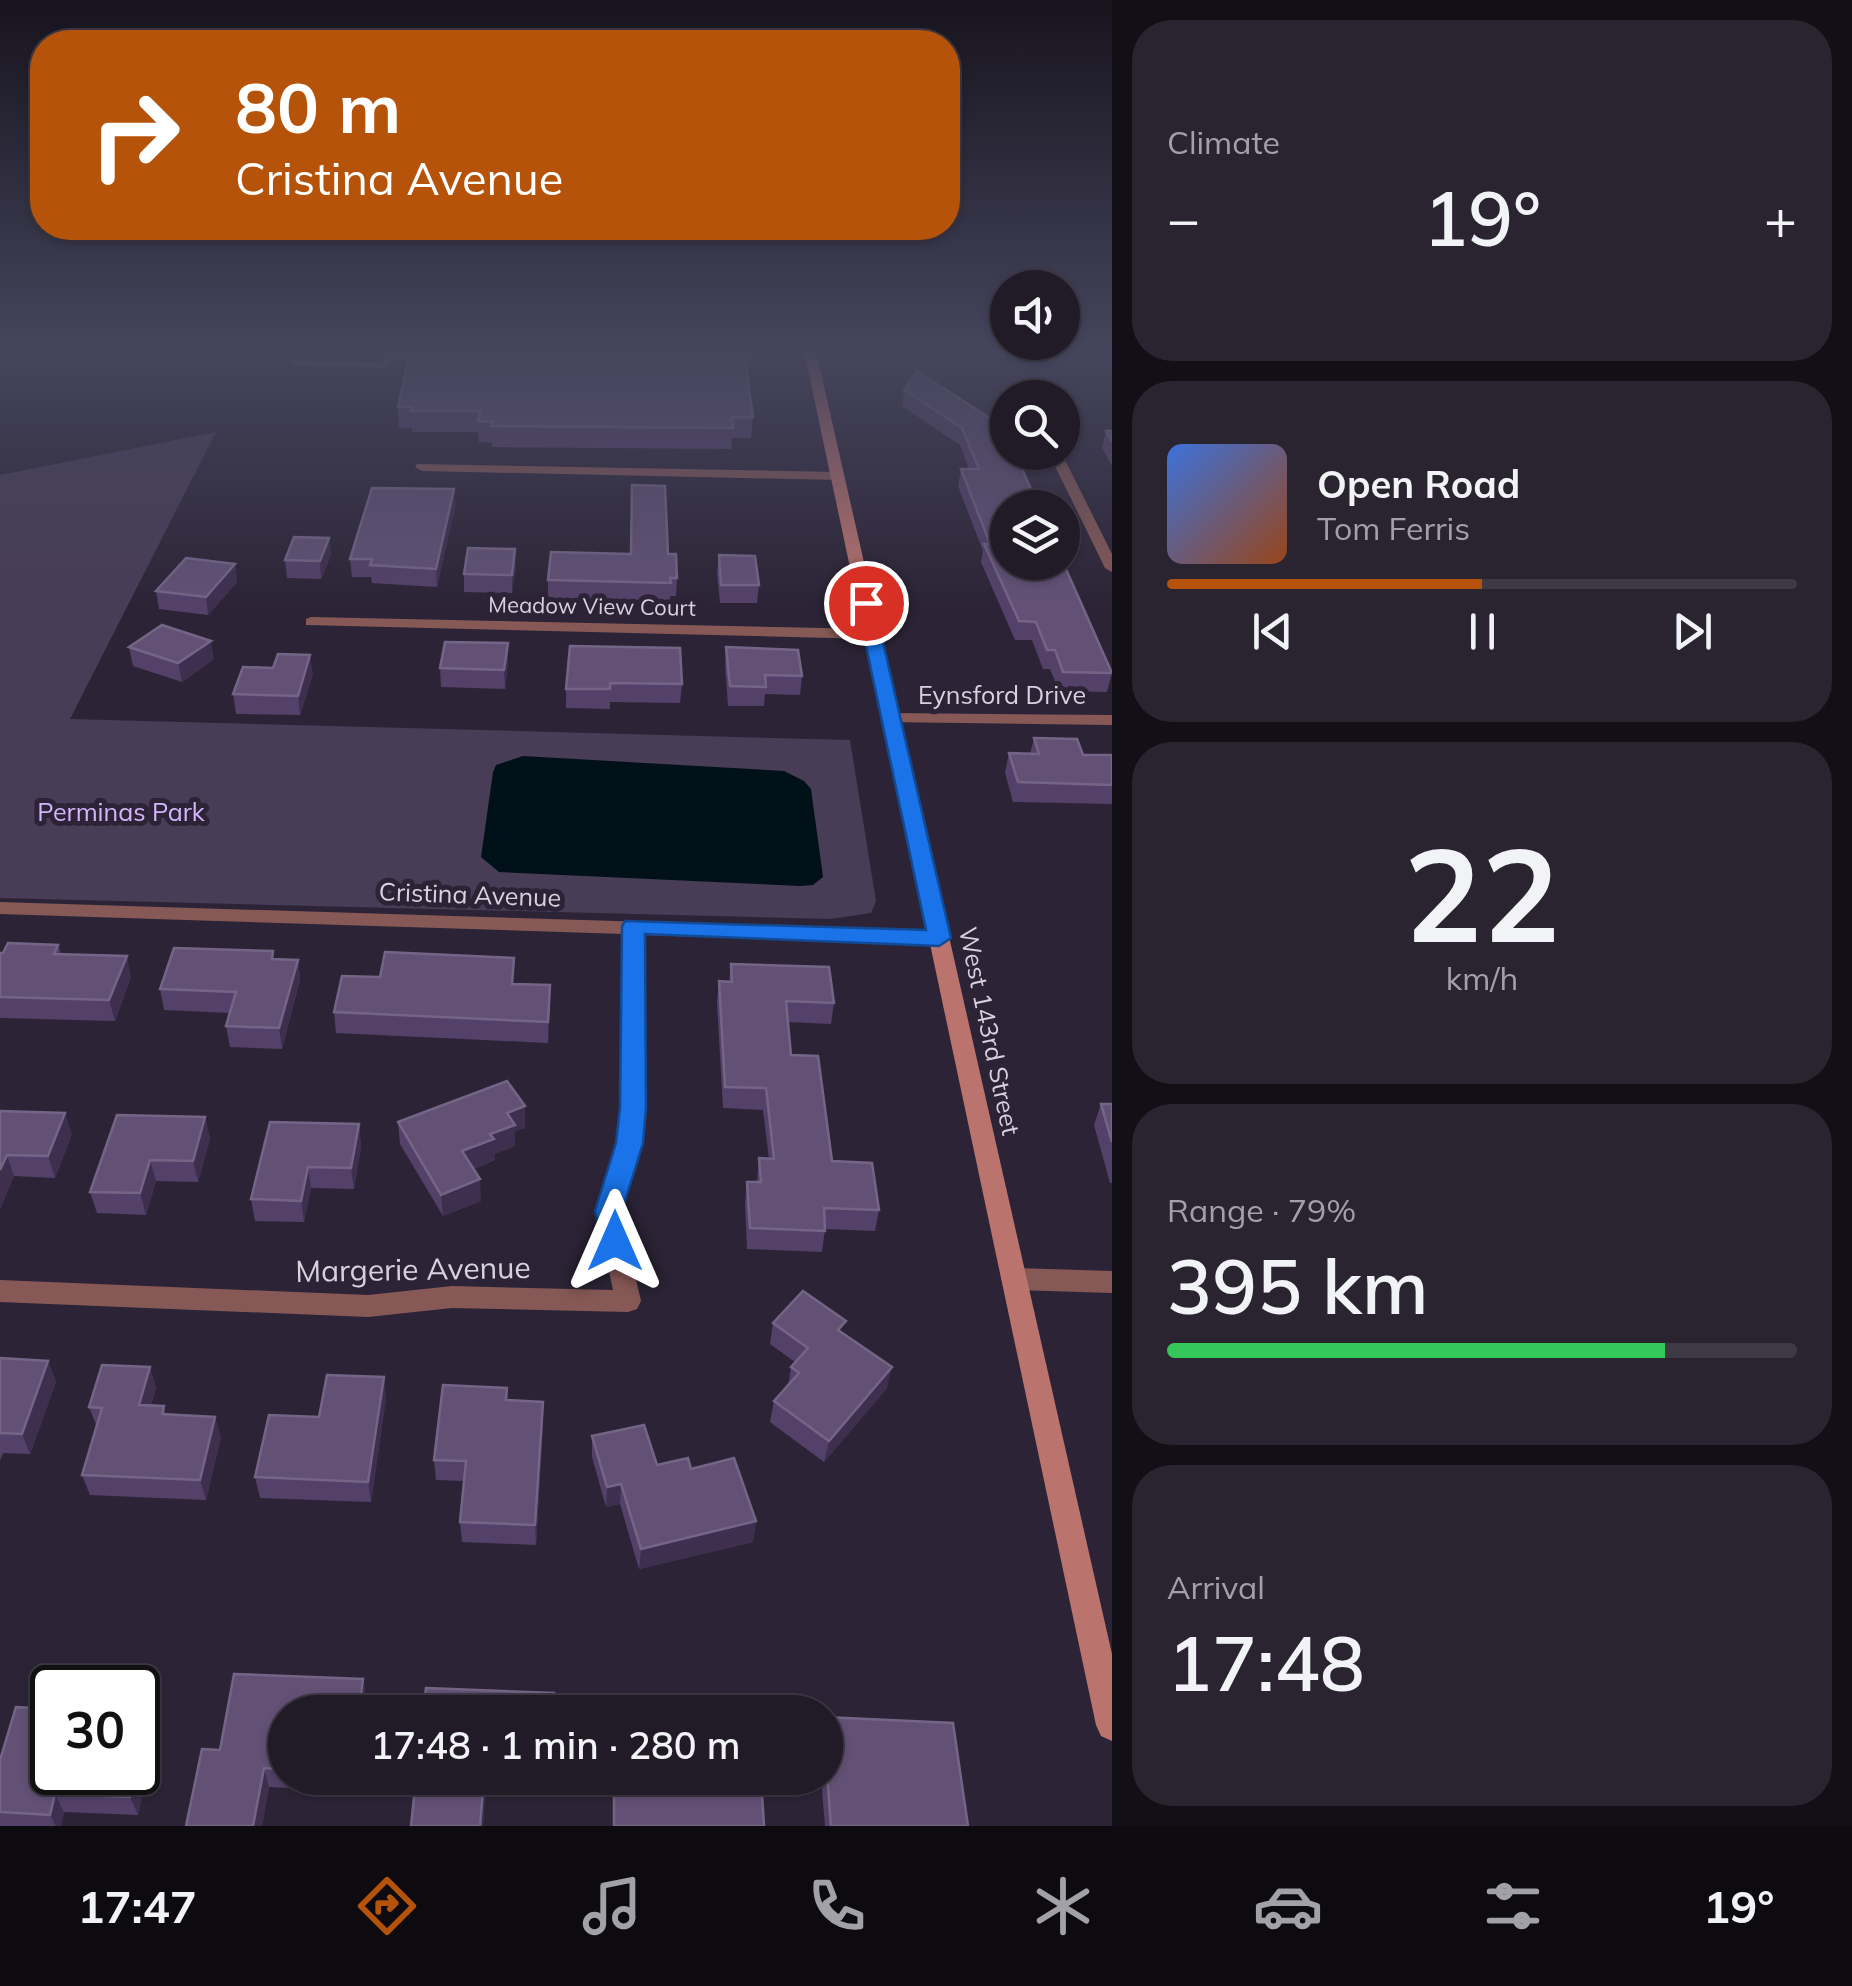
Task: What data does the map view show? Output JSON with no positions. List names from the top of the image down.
{
  "streets": {
    "main road": ["West 143rd Street"],
    "street": [
      "Meadow View Court",
      "Eynsford Drive",
      "Cristina Avenue",
      "Margerie Avenue"
    ]
  },
  "crossings": [
    ["Meadow View Court", "West 143rd Street"],
    ["Eynsford Drive", "West 143rd Street"],
    ["Cristina Avenue", "West 143rd Street"],
    ["Cristina Avenue", "Margerie Avenue"]
  ],
  "parks": ["Perminas Park"],
  "page": {
    "tile": [
      "Climate",
      ["22", "km/h"],
      ["Range · 79%", "395 km"],
      ["Arrival", "17:48"]
    ],
    "turn": ["80 m", "Cristina Avenue"],
    "heat": ["−", "19°", "+"],
    "song": ["Open Road", "Tom Ferris"],
    "limit": "30",
    "trip": "17:48 · 1 min · 280 m",
    "tabs": ["17:47", "19°"]
  }
}
